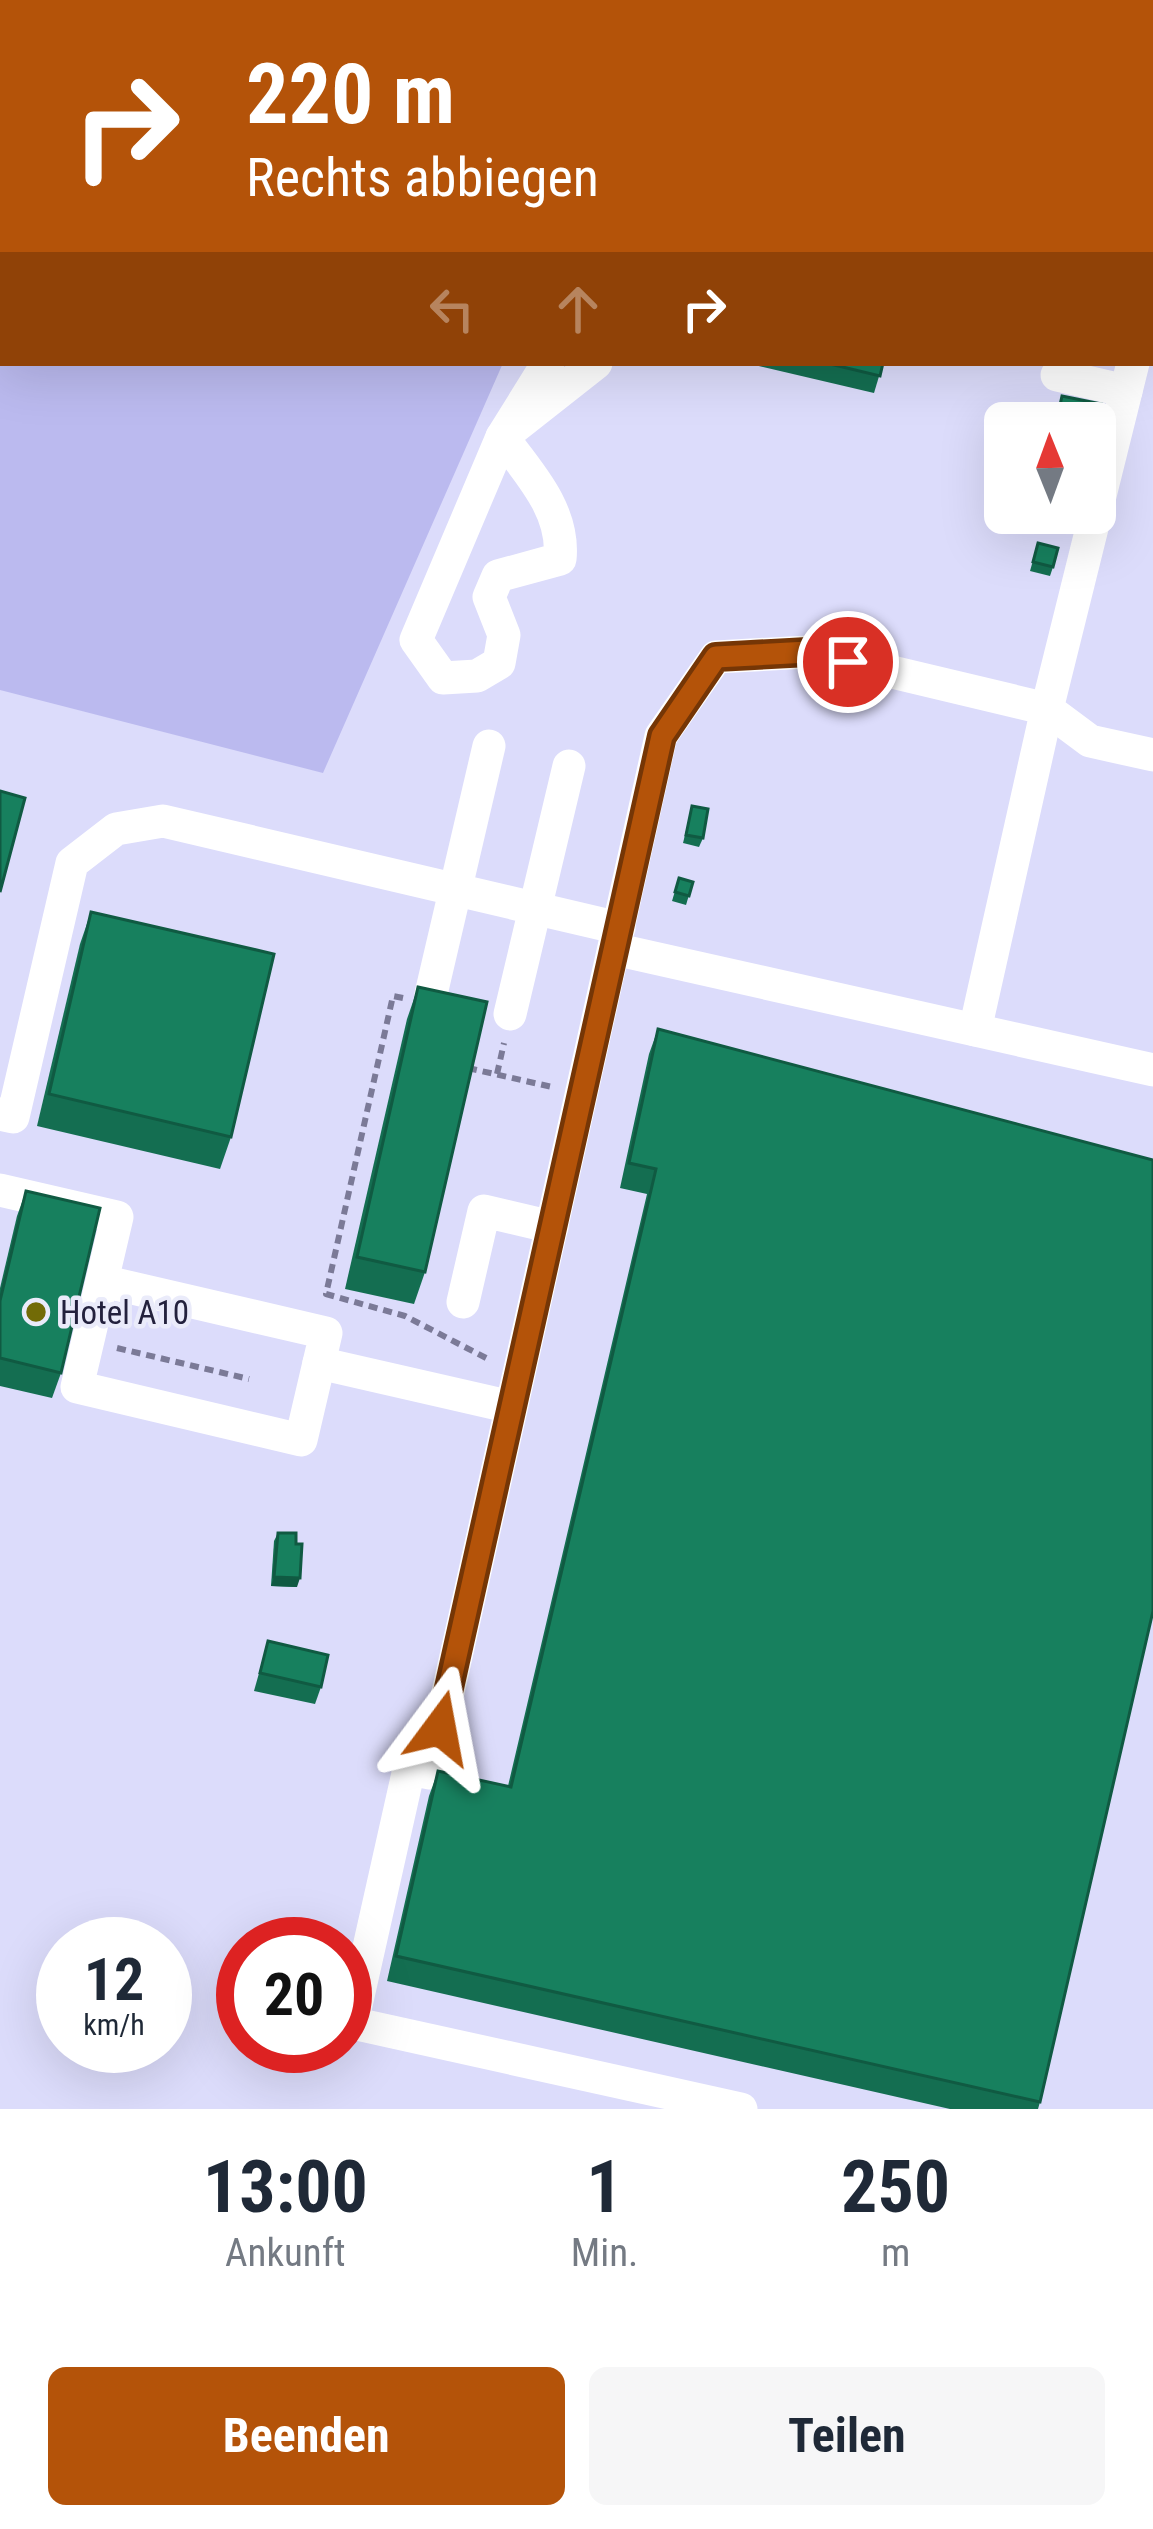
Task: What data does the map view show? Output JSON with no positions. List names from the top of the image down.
{
  "places": ["Hotel A10"],
  "north": "top",
  "page": {
    "turn": ["220 m", "Rechts abbiegen"],
    "speed": "12 km/h",
    "limit": "20",
    "eta": [
      "13:00",
      "Ankunft",
      "1",
      "Min.",
      "250",
      "m"
    ],
    "buttons": ["Beenden", "Teilen"]
  }
}
